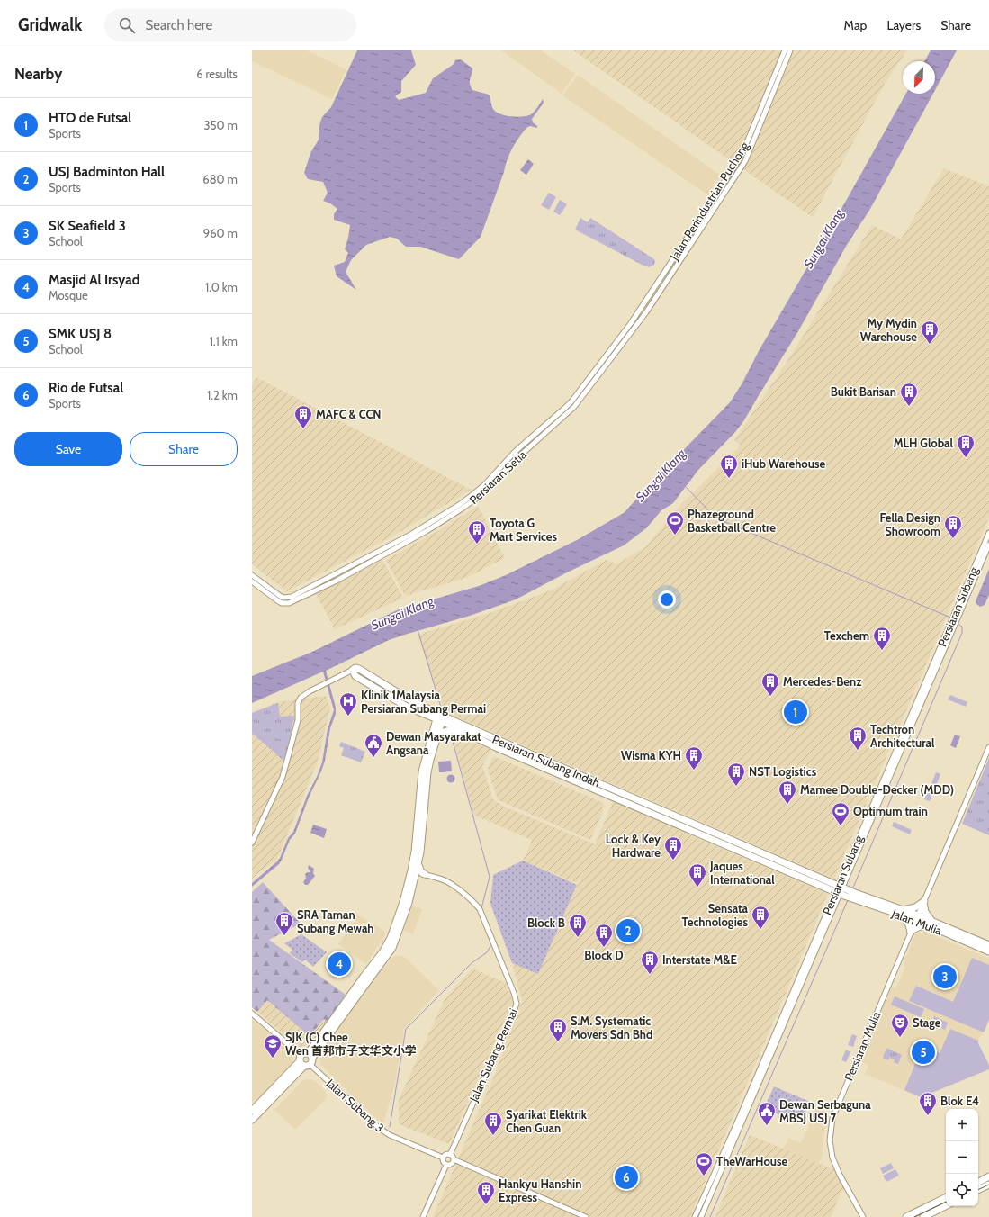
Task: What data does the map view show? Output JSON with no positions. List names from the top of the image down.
{
  "streets": {
    "main road": ["Persiaran Subang Indah", "Jalan Mulia"],
    "street": [
      "Jalan Perindustrian Puchong",
      "Persiaran Setia",
      "Persiaran Subang",
      "Persiaran Mulia",
      "Jalan Subang Permai",
      "Jalan Subang 3"
    ]
  },
  "crossings": [
    ["Jalan Perindustrian Puchong", "Persiaran Setia"],
    ["Persiaran Subang", "Persiaran Subang Indah"],
    ["Persiaran Subang", "Jalan Mulia"],
    ["Persiaran Subang Indah", "Jalan Mulia"],
    ["Jalan Mulia", "Persiaran Mulia"],
    ["Jalan Subang Permai", "Jalan Subang 3"]
  ],
  "water": ["Sungai Klang"],
  "places": {
    "building": [
      "My Mydin Warehouse",
      "Bukit Barisan",
      "MAFC & CCN",
      "MLH Global",
      "iHub Warehouse",
      "Fella Design Showroom",
      "Toyota G Mart Services",
      "Texchem",
      "Mercedes-Benz",
      "Techtron Architectural",
      "Wisma KYH",
      "NST Logistics",
      "Mamee Double-Decker (MDD)",
      "Lock & Key Hardware",
      "Jaques International",
      "Sensata Technologies",
      "SRA Taman Subang Mewah",
      "Block B",
      "Block D",
      "Interstate M&E",
      "S.M. Systematic Movers Sdn Bhd",
      "Blok E4",
      "Syarikat Elektrik Chen Guan",
      "Hankyu Hanshin Express"
    ],
    "sports": ["Phazeground Basketball Centre", "Optimum train", "TheWarHouse"],
    "hospital": ["Klinik 1Malaysia Persiaran Subang Permai"],
    "public building": ["Dewan Masyarakat Angsana", "Dewan Serbaguna MBSJ USJ 7"],
    "theatre": ["Stage"],
    "school or university": ["SJK (C) Chee Wen 首邦市子文华文小学"]
  },
  "north": "bottom left",
  "page": {
    "header": "Gridwalk",
    "search": "Search here",
    "nav": ["Map", "Layers", "Share"],
    "heading": ["Nearby", "6 results"],
    "list": [
      {
        "mark": "1",
        "name": "HTO de Futsal",
        "note": "Sports",
        "value": "350 m"
      },
      {
        "mark": "2",
        "name": "USJ Badminton Hall",
        "note": "Sports",
        "value": "680 m"
      },
      {
        "mark": "3",
        "name": "SK Seafield 3",
        "note": "School",
        "value": "960 m"
      },
      {
        "mark": "4",
        "name": "Masjid Al Irsyad",
        "note": "Mosque",
        "value": "1.0 km"
      },
      {
        "mark": "5",
        "name": "SMK USJ 8",
        "note": "School",
        "value": "1.1 km"
      },
      {
        "mark": "6",
        "name": "Rio de Futsal",
        "note": "Sports",
        "value": "1.2 km"
      }
    ],
    "buttons": ["Save", "Share"],
    "pins": [
      "1",
      "2",
      "4",
      "3",
      "5",
      "6"
    ],
    "map_buttons": ["+", "−"]
  }
}
